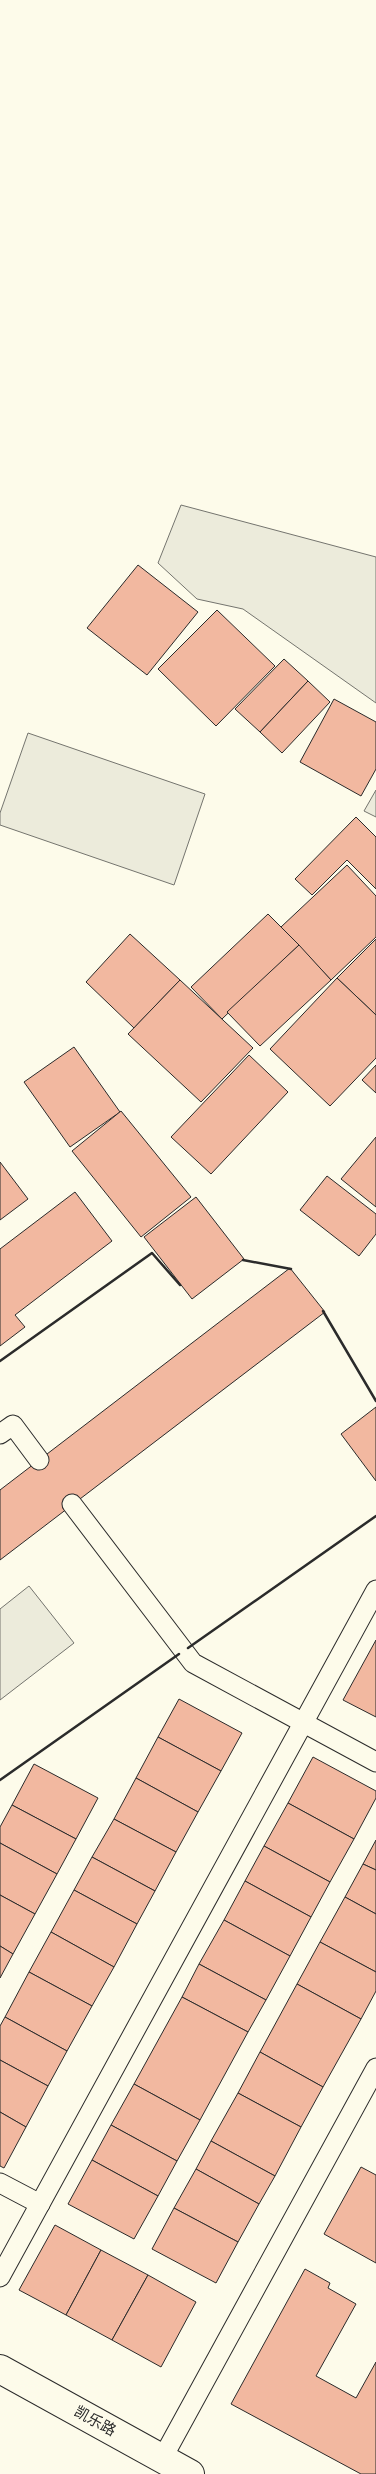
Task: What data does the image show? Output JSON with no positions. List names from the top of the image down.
{
  "streets": {
    "street": ["凯乐路"]
  }
}
